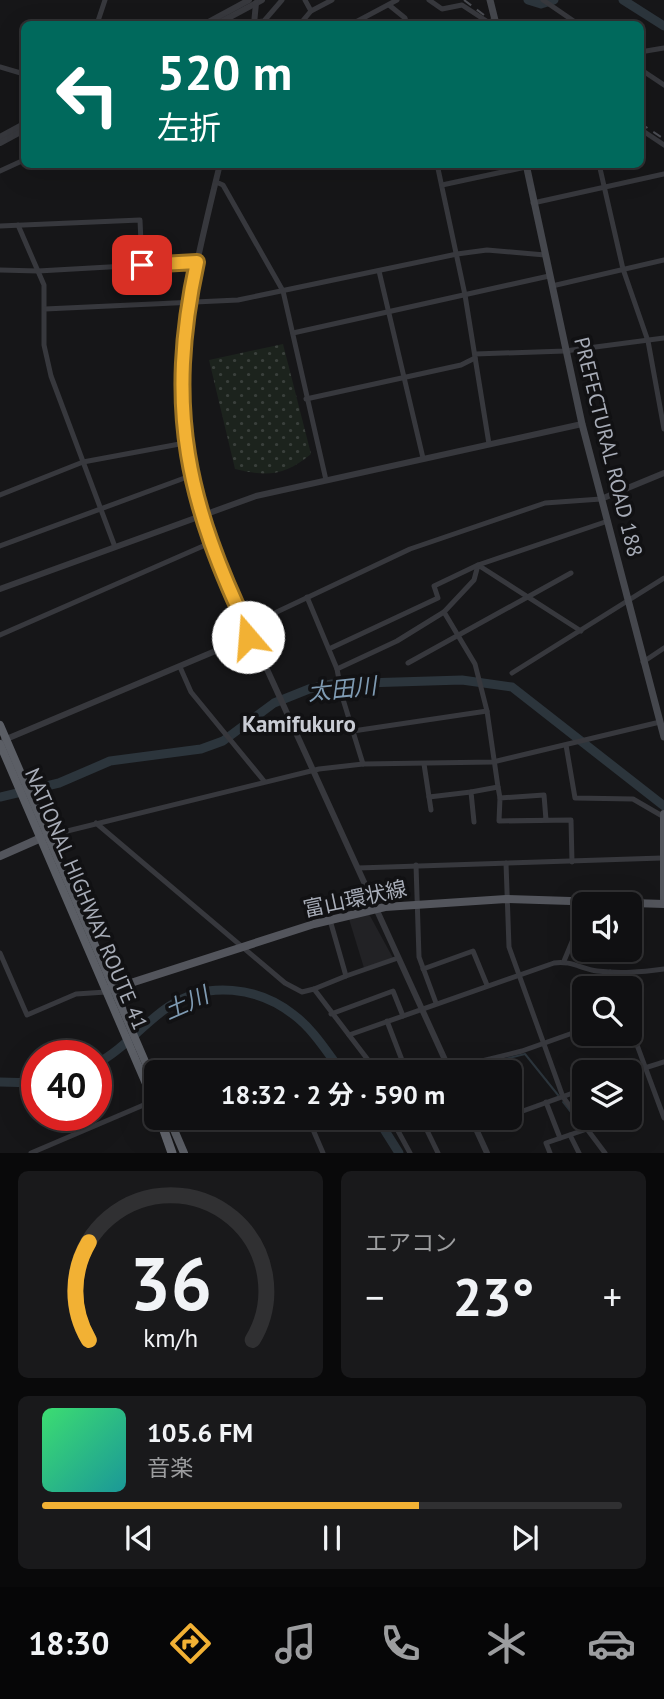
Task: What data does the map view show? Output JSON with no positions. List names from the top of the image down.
{
  "streets": {
    "highway": ["NATIONAL HIGHWAY ROUTE 41"],
    "main road": ["PREFECTURAL ROAD 188", "富山環状線"]
  },
  "crossings": [
    ["NATIONAL HIGHWAY ROUTE 41", "富山環状線"]
  ],
  "districts": ["Kamifukuro"],
  "water": ["太田川", "土川"],
  "page": {
    "turn": ["520 m", "左折"],
    "limit": "40",
    "trip": "18:32 · 2 分 · 590 m",
    "tile": "エアコン",
    "heat": ["−", "23°", "+"],
    "song": ["105.6 FM", "音楽"],
    "tabs": "18:30",
    "gauge": ["36", "km/h"]
  }
}
